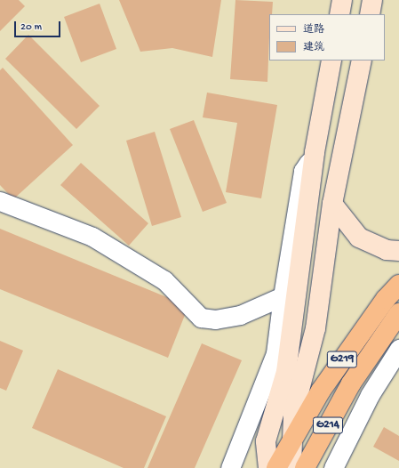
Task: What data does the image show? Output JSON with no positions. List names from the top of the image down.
{
  "streets": {
    "highway": ["G219", "G214"]
  },
  "crossings": [
    ["G219", "G214"]
  ],
  "legend": ["道路", "建筑"],
  "scale_bar": "20 m"
}
